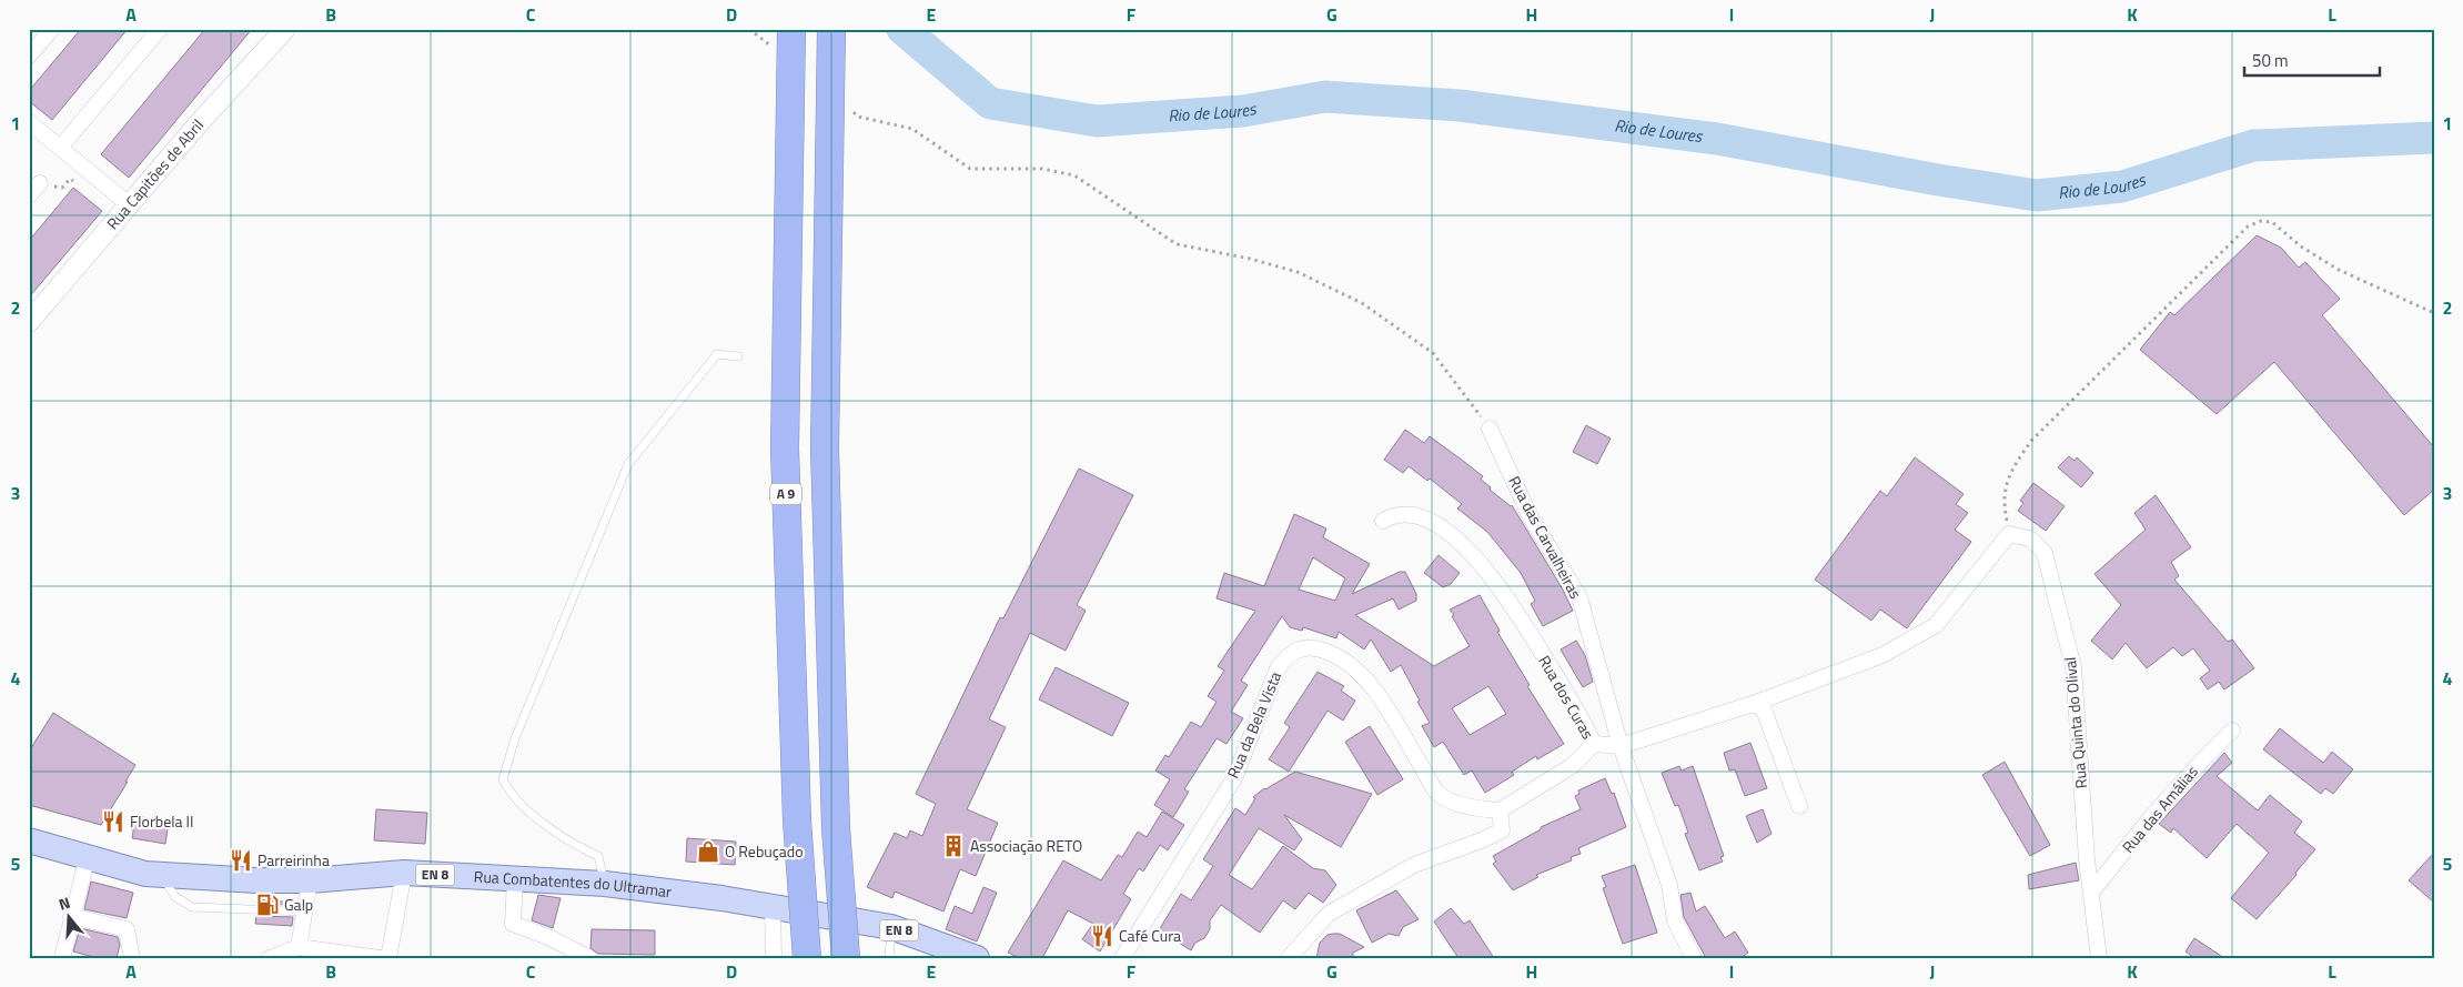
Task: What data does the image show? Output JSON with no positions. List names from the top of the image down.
{
  "streets": {
    "highway": ["A 9"],
    "main road": ["EN 8", "Rua Combatentes do Ultramar"],
    "street": [
      "Rua Capitões de Abril",
      "Rua das Carvalheiras",
      "Rua dos Curas",
      "Rua Quinta do Olival",
      "Rua da Bela Vista",
      "Rua das Amálias"
    ]
  },
  "crossings": [
    ["Rua dos Curas", "Rua da Bela Vista"],
    ["Rua Quinta do Olival", "Rua das Amálias"],
    ["EN 8", "Rua Combatentes do Ultramar"]
  ],
  "water": ["Rio de Loures"],
  "places": {
    "restaurant": ["Florbela II", "Parreirinha", "Café Cura"],
    "building": ["Associação RETO"],
    "shop": ["O Rebuçado"],
    "fuel station": ["Galp"]
  },
  "scale_bar": "50 m",
  "north": "top",
  "grid": {
    "columns": [
      "A",
      "B",
      "C",
      "D",
      "E",
      "F",
      "G",
      "H",
      "I",
      "J",
      "K",
      "L"
    ],
    "rows": [
      "1",
      "2",
      "3",
      "4",
      "5"
    ]
  }
}
